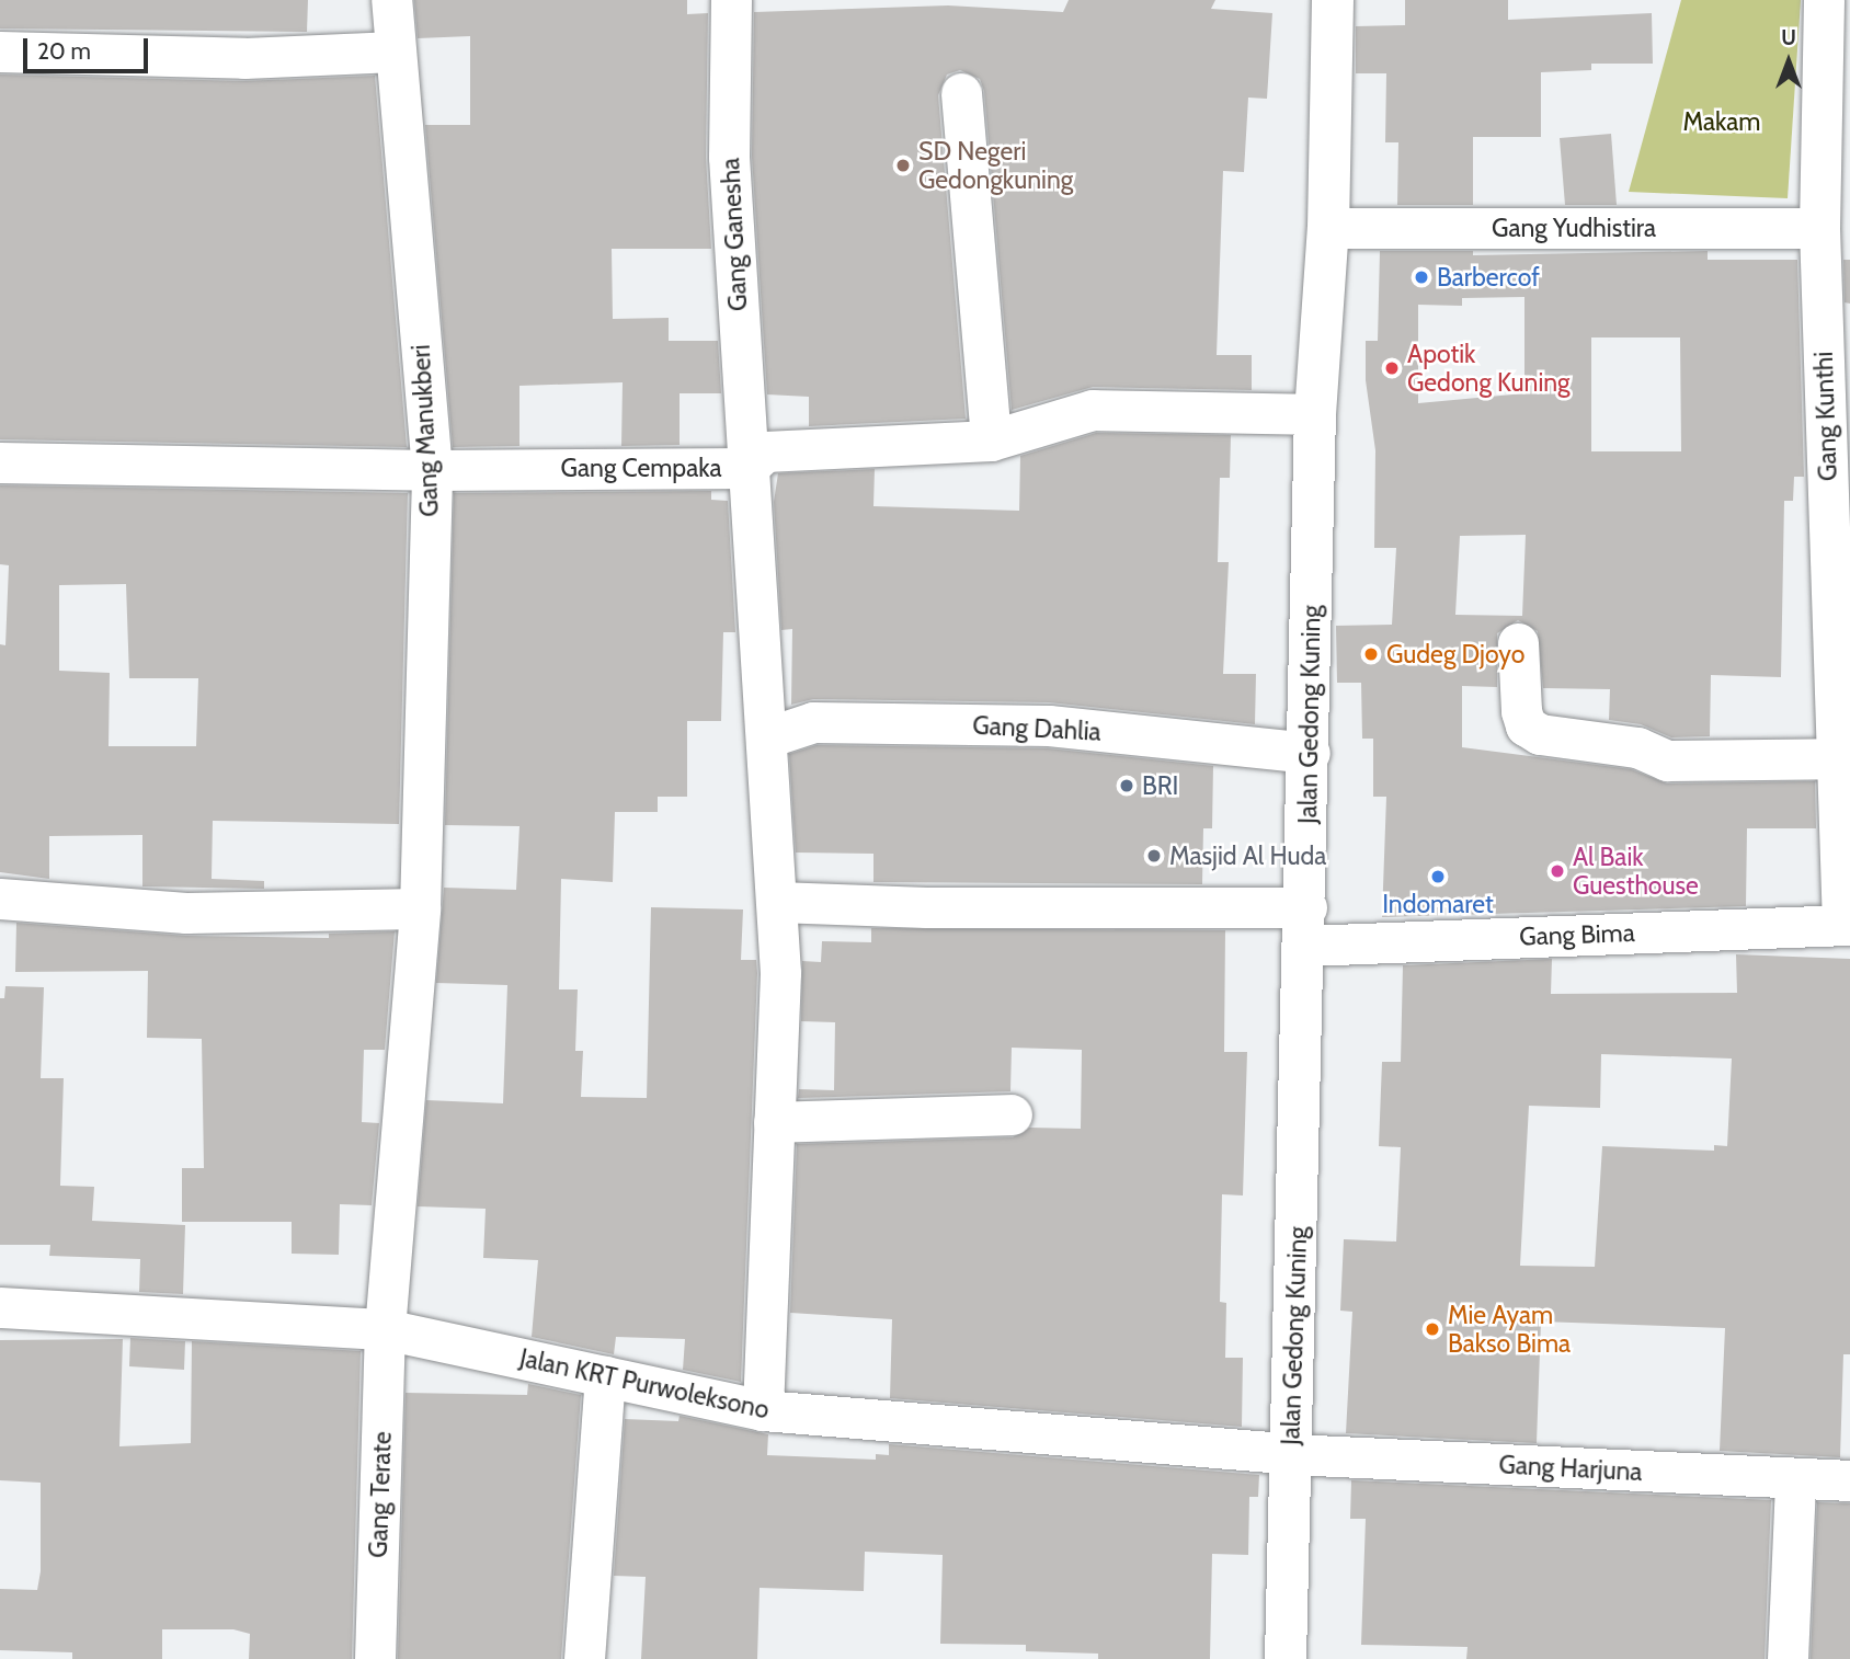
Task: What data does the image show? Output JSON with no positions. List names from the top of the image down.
{
  "streets": {
    "main road": ["Jalan Gedong Kuning"],
    "street": [
      "Gang Yudhistira",
      "Gang Ganesha",
      "Gang Kunthi",
      "Gang Manukberi",
      "Gang Cempaka",
      "Gang Dahlia",
      "Gang Bima",
      "Jalan KRT Purwoleksono",
      "Gang Harjuna",
      "Gang Terate"
    ]
  },
  "crossings": [
    ["Gang Yudhistira", "Gang Kunthi"],
    ["Gang Yudhistira", "Jalan Gedong Kuning"],
    ["Gang Ganesha", "Gang Cempaka"],
    ["Gang Ganesha", "Gang Dahlia"],
    ["Gang Ganesha", "Gang Bima"],
    ["Gang Ganesha", "Jalan KRT Purwoleksono"],
    ["Gang Kunthi", "Gang Bima"],
    ["Gang Manukberi", "Gang Cempaka"],
    ["Gang Manukberi", "Jalan KRT Purwoleksono"],
    ["Gang Manukberi", "Gang Terate"],
    ["Gang Cempaka", "Jalan Gedong Kuning"],
    ["Jalan Gedong Kuning", "Gang Dahlia"],
    ["Jalan Gedong Kuning", "Gang Bima"],
    ["Jalan Gedong Kuning", "Jalan KRT Purwoleksono"],
    ["Jalan Gedong Kuning", "Gang Harjuna"],
    ["Jalan KRT Purwoleksono", "Gang Harjuna"],
    ["Jalan KRT Purwoleksono", "Gang Terate"]
  ],
  "parks": ["Makam"],
  "places": [
    "SD Negeri Gedongkuning",
    "Barbercof",
    "Apotik Gedong Kuning",
    "Gudeg Djoyo",
    "BRI",
    "Masjid Al Huda",
    "Al Baik Guesthouse",
    "Indomaret",
    "Mie Ayam Bakso Bima"
  ],
  "scale_bar": "20 m",
  "north": "top"
}
